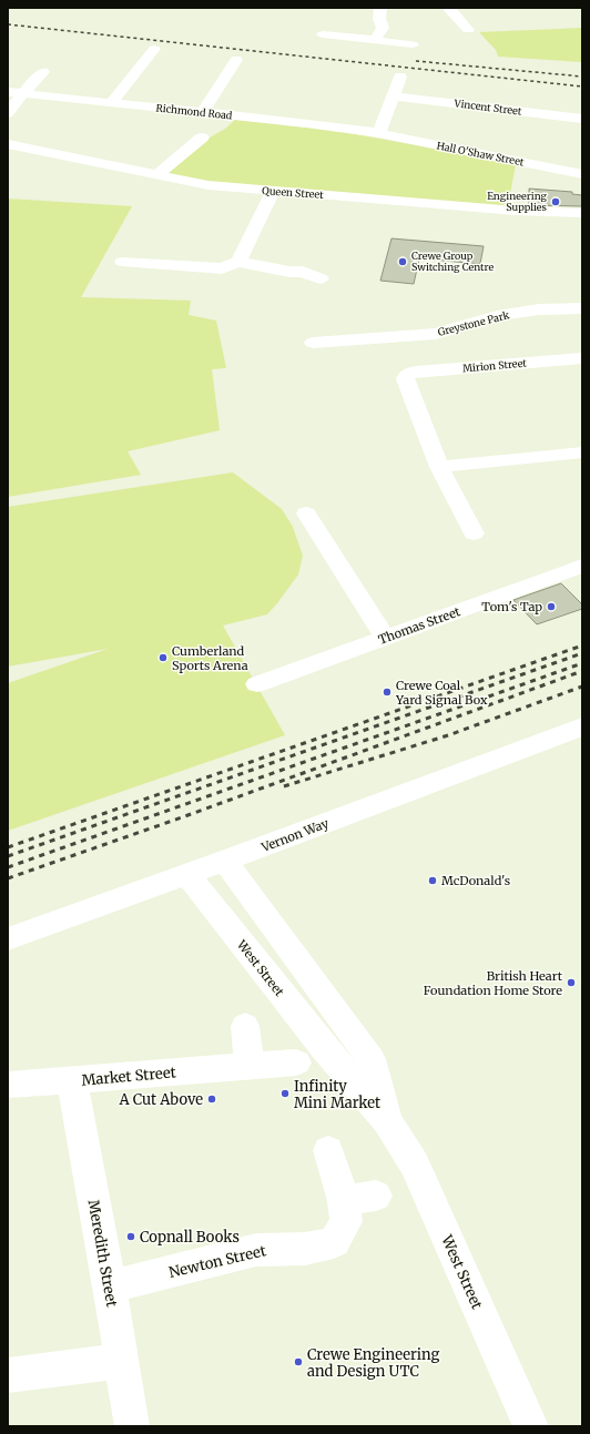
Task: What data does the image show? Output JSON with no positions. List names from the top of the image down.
{
  "streets": {
    "street": [
      "Vincent Street",
      "Richmond Road",
      "Hall O'Shaw Street",
      "Queen Street",
      "Greystone Park",
      "Mirion Street",
      "Thomas Street",
      "Vernon Way",
      "West Street",
      "Market Street",
      "Meredith Street",
      "Newton Street"
    ]
  },
  "crossings": [
    ["Richmond Road", "Hall O'Shaw Street"],
    ["Vernon Way", "West Street"],
    ["Market Street", "Meredith Street"],
    ["Meredith Street", "Newton Street"]
  ],
  "places": [
    "Engineering Supplies",
    "Crewe Group Switching Centre",
    "Tom's Tap",
    "Cumberland Sports Arena",
    "Crewe Coal Yard Signal Box",
    "McDonald's",
    "British Heart Foundation Home Store",
    "Infinity Mini Market",
    "A Cut Above",
    "Copnall Books",
    "Crewe Engineering and Design UTC"
  ]
}
